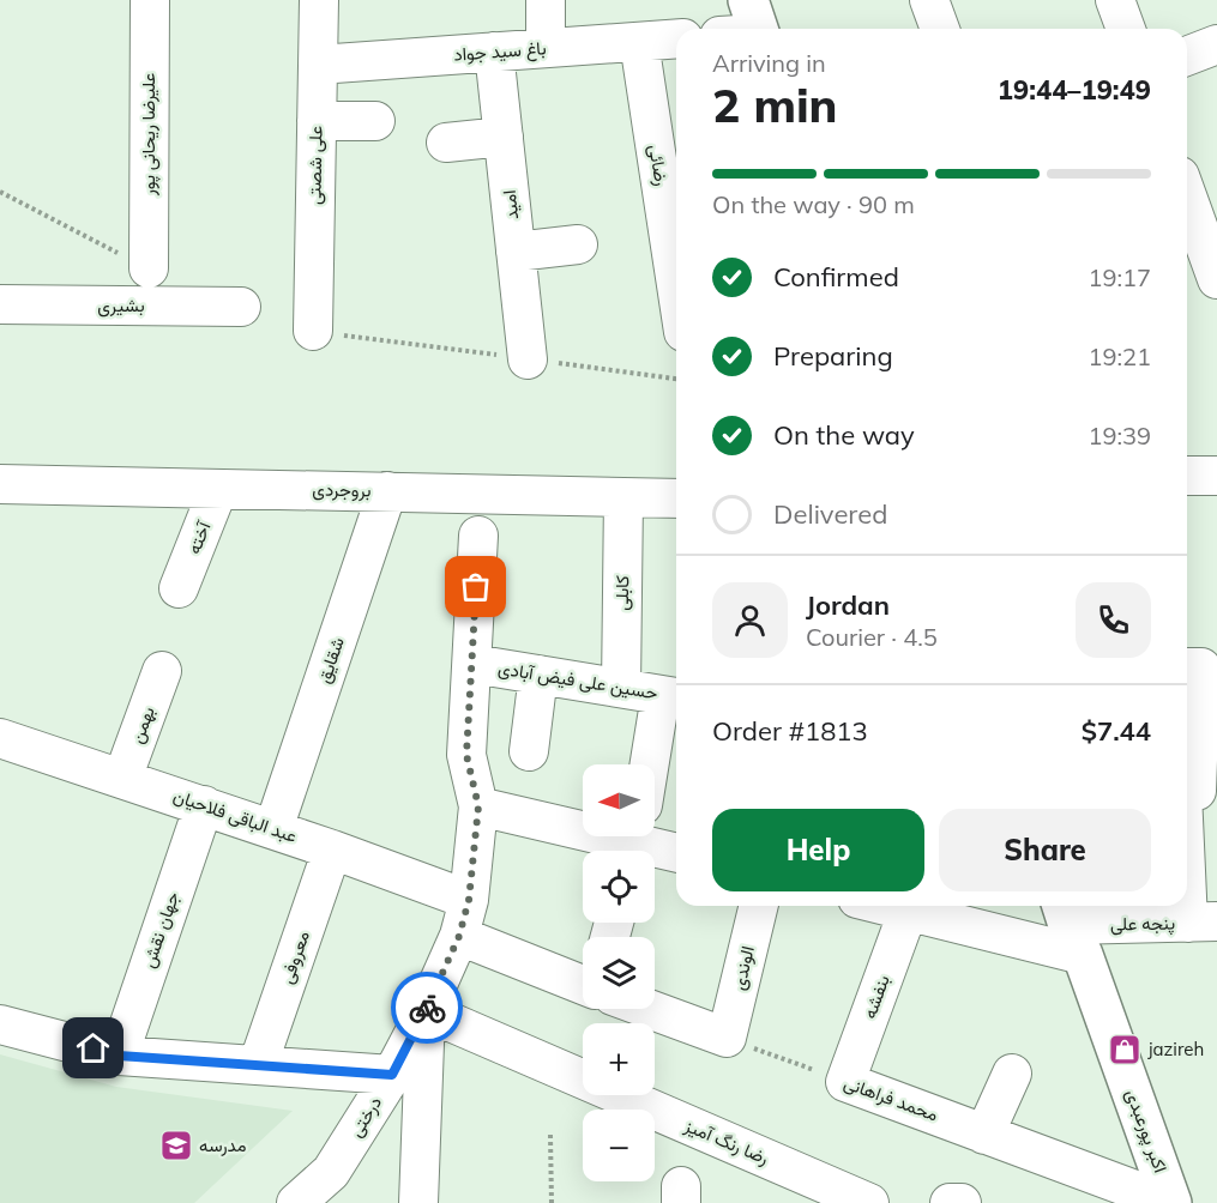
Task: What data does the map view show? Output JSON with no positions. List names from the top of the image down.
{
  "streets": {
    "main road": ["اکبر پورعبدی"],
    "street": [
      "باغ سید جواد",
      "علیرضا ریحانی پور",
      "علی شصتی",
      "رضائی",
      "امید",
      "بشیری",
      "بروجردی",
      "آخته",
      "کابلی",
      "شقایق",
      "حسین علی فیض آبادی",
      "بهمن",
      "عبد الباقی فلاحیان",
      "پنجه علی",
      "جهان نقش",
      "معروفی",
      "الوندی",
      "بنفشه",
      "محمد فراهانی",
      "درختی",
      "رضا رنگ آمیز"
    ]
  },
  "crossings": [
    ["باغ سید جواد", "علی شصتی"],
    ["باغ سید جواد", "رضائی"],
    ["باغ سید جواد", "امید"],
    ["بروجردی", "آخته"],
    ["بروجردی", "کابلی"],
    ["بروجردی", "شقایق"],
    ["کابلی", "حسین علی فیض آبادی"],
    ["شقایق", "عبد الباقی فلاحیان"],
    ["حسین علی فیض آبادی", "درختی"],
    ["بهمن", "عبد الباقی فلاحیان"],
    ["عبد الباقی فلاحیان", "جهان نقش"],
    ["عبد الباقی فلاحیان", "معروفی"],
    ["عبد الباقی فلاحیان", "درختی"],
    ["پنجه علی", "اکبر پورعبدی"],
    ["الوندی", "محمد فراهانی"],
    ["بنفشه", "محمد فراهانی"],
    ["محمد فراهانی", "اکبر پورعبدی"],
    ["درختی", "رضا رنگ آمیز"]
  ],
  "places": {
    "shop": ["jazireh"],
    "school or university": ["مدرسه"]
  },
  "north": "left",
  "page": {
    "heading": ["2 min", "Arriving in", "19:44–19:49"],
    "panel": [
      "Jordan",
      "Courier · 4.5",
      "Order #1813",
      "$7.44"
    ],
    "bar": "On the way · 90 m",
    "list": [
      ["Confirmed", "19:17"],
      ["Preparing", "19:21"],
      ["On the way", "19:39"],
      "Delivered"
    ],
    "map_buttons": ["+", "−"],
    "buttons": ["Help", "Share"]
  }
}
